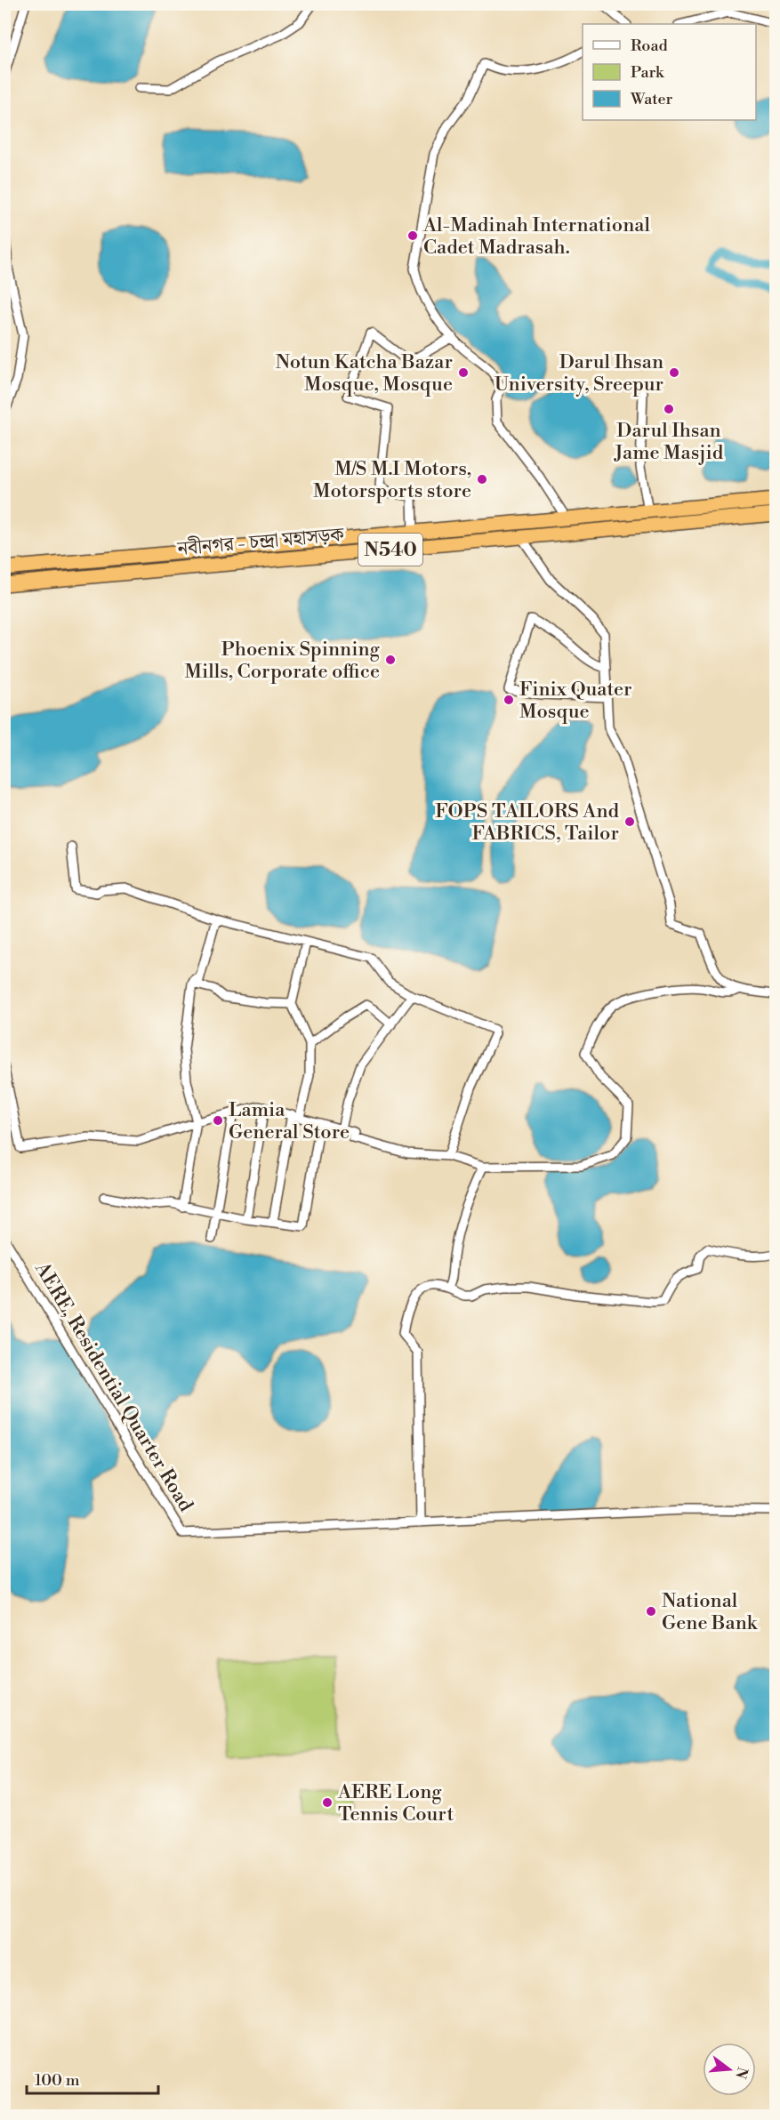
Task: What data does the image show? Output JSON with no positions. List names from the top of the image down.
{
  "streets": {
    "highway": ["নবীনগর - চন্দ্রা মহাসড়ক", "N540"],
    "street": ["AERE, Residential Quarter Road"]
  },
  "places": [
    "Al-Madinah International Cadet Madrasah.",
    "Notun Katcha Bazar Mosque, Mosque",
    "Darul Ihsan University, Sreepur",
    "Darul Ihsan Jame Masjid",
    "M/S M.I Motors, Motorsports store",
    "Phoenix Spinning Mills, Corporate office",
    "Finix Quater Mosque",
    "FOPS TAILORS And FABRICS, Tailor",
    "Lamia General Store",
    "National Gene Bank",
    "AERE Long Tennis Court"
  ],
  "legend": ["Road", "Park", "Water"],
  "scale_bar": "100 m",
  "north": "right"
}
